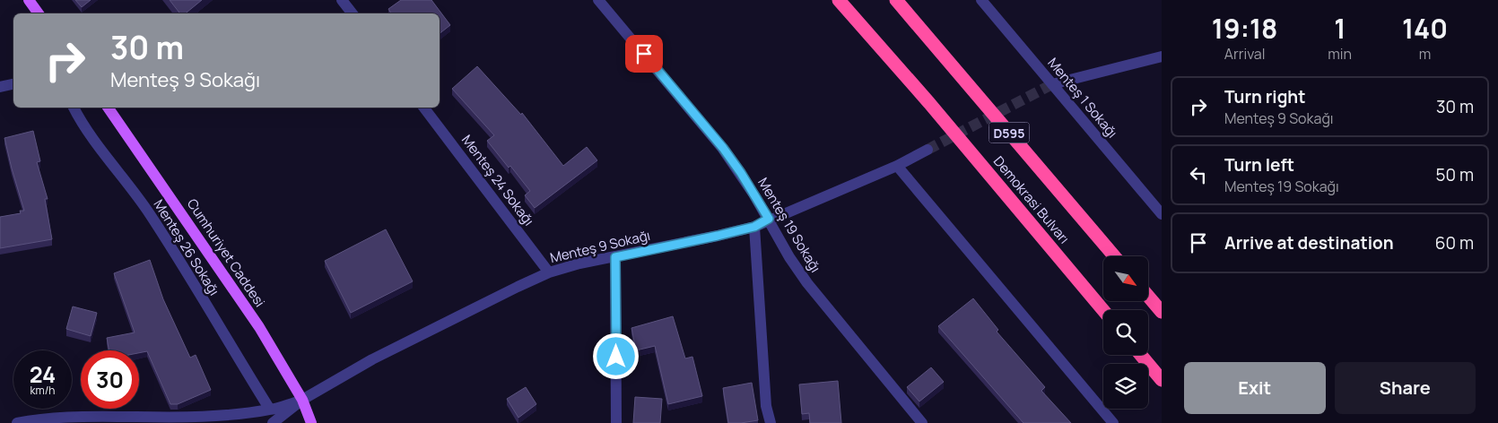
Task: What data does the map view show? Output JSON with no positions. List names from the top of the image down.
{
  "streets": {
    "highway": ["D595", "Demokrasi Bulvarı"],
    "main road": ["Cumhuriyet Caddesi"],
    "street": [
      "Menteş 1 Sokağı",
      "Menteş 24 Sokağı",
      "Menteş 19 Sokağı",
      "Menteş 9 Sokağı",
      "Menteş 26 Sokağı"
    ]
  },
  "crossings": [
    ["Menteş 24 Sokağı", "Menteş 9 Sokağı"],
    ["Menteş 19 Sokağı", "Menteş 9 Sokağı"],
    ["Menteş 9 Sokağı", "Cumhuriyet Caddesi"]
  ],
  "north": "bottom right",
  "page": {
    "eta": [
      "19:18",
      "Arrival",
      "1",
      "min",
      "140",
      "m"
    ],
    "turn": ["30 m", "Menteş 9 Sokağı"],
    "list": [
      {
        "name": "Turn right",
        "note": "Menteş 9 Sokağı",
        "value": "30 m"
      },
      {
        "name": "Turn left",
        "note": "Menteş 19 Sokağı",
        "value": "50 m"
      },
      {
        "name": "Arrive at destination",
        "value": "60 m"
      }
    ],
    "speed": "24 km/h",
    "limit": "30",
    "buttons": ["Exit", "Share"]
  }
}
